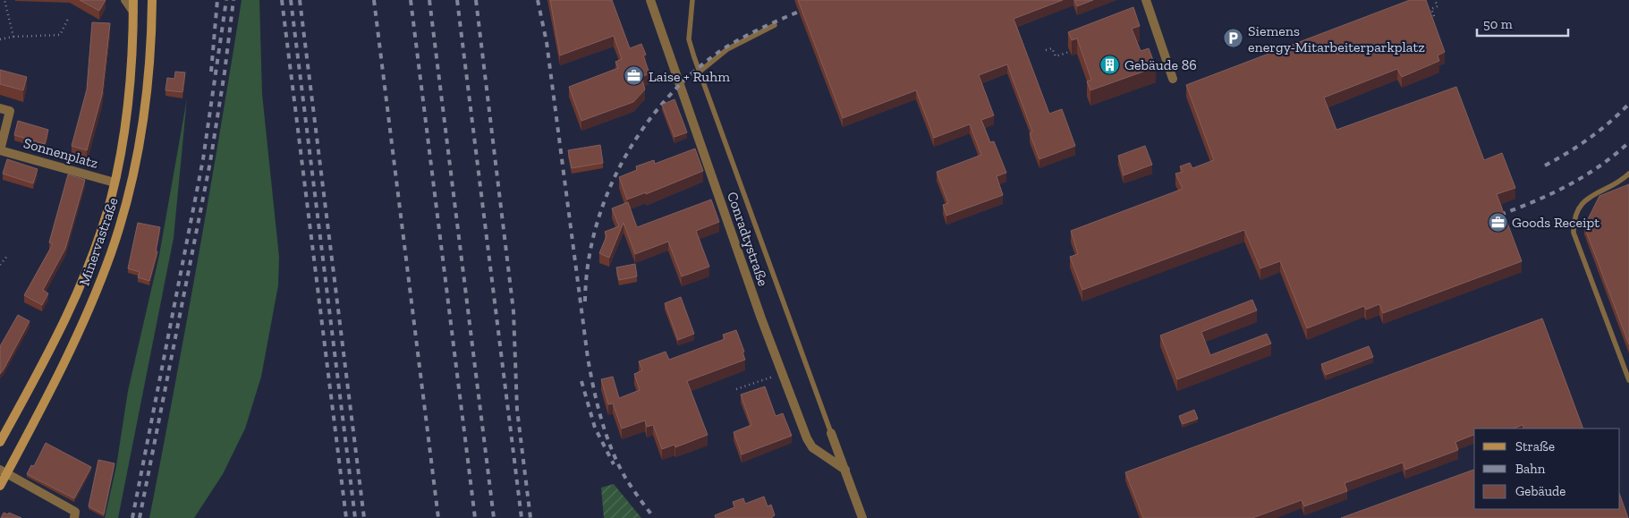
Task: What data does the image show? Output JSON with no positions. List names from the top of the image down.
{
  "streets": {
    "main road": ["Minervastraße"],
    "street": ["Sonnenplatz", "Conradtystraße"]
  },
  "crossings": [
    ["Sonnenplatz", "Minervastraße"]
  ],
  "places": {
    "parking": ["Siemens energy-Mitarbeiterparkplatz"],
    "building": ["Gebäude 86"],
    "office": ["Laise + Ruhm", "Goods Receipt"]
  },
  "legend": ["Straße", "Bahn", "Gebäude"],
  "scale_bar": "50 m"
}
